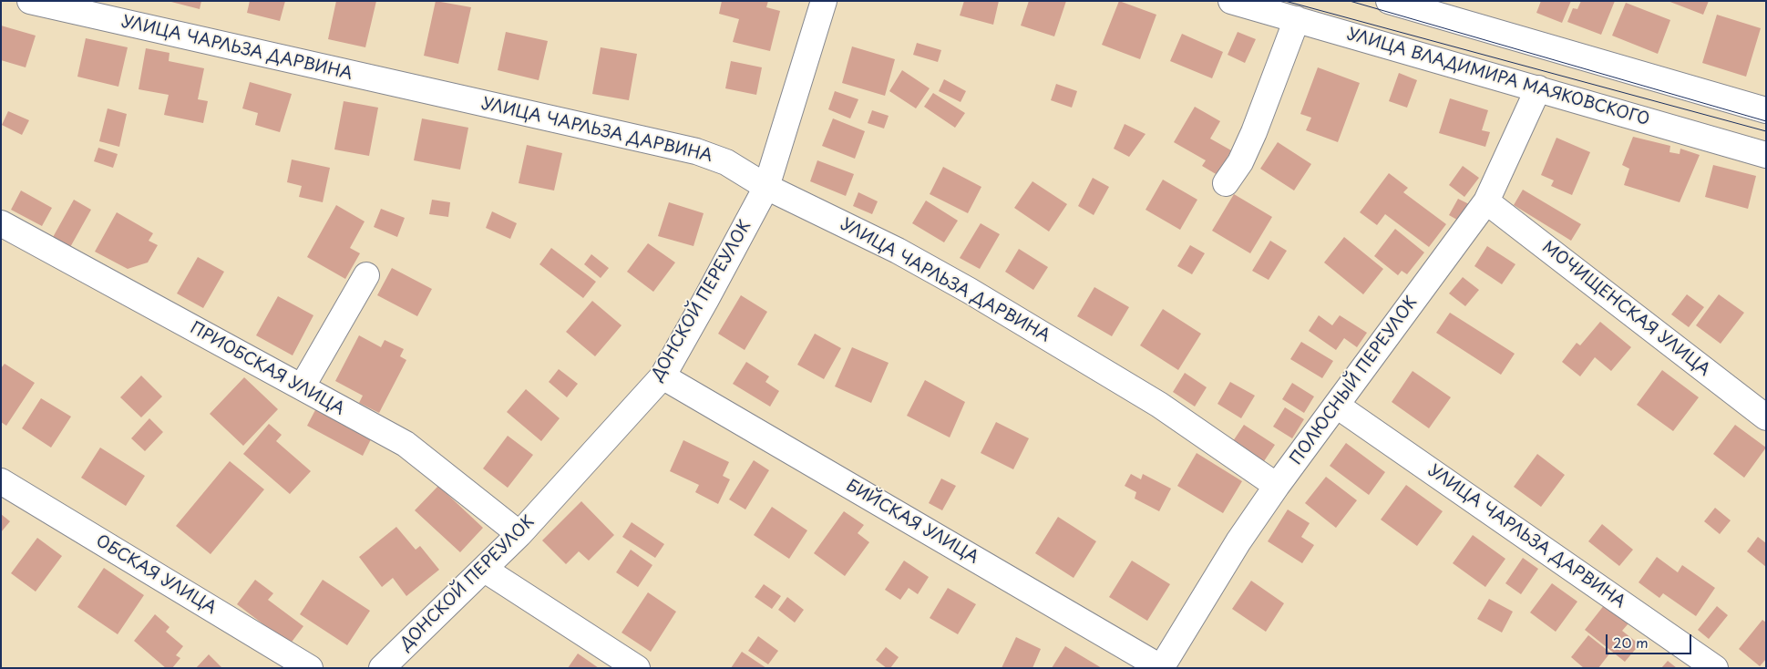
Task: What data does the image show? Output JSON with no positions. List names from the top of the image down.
{
  "streets": {
    "street": [
      "УЛИЦА ЧАРЛЬЗА ДАРВИНА",
      "УЛИЦА ВЛАДИМИРА МАЯКОВСКОГО",
      "ДОНСКОЙ ПЕРЕУЛОК",
      "МОЧИЩЕНСКАЯ УЛИЦА",
      "ПРИОБСКАЯ УЛИЦА",
      "ПОЛЮСНЫЙ ПЕРЕУЛОК",
      "БИЙСКАЯ УЛИЦА",
      "ОБСКАЯ УЛИЦА"
    ]
  },
  "crossings": [
    ["УЛИЦА ЧАРЛЬЗА ДАРВИНА", "ДОНСКОЙ ПЕРЕУЛОК"],
    ["УЛИЦА ЧАРЛЬЗА ДАРВИНА", "ПОЛЮСНЫЙ ПЕРЕУЛОК"],
    ["УЛИЦА ВЛАДИМИРА МАЯКОВСКОГО", "ПОЛЮСНЫЙ ПЕРЕУЛОК"],
    ["ДОНСКОЙ ПЕРЕУЛОК", "ПРИОБСКАЯ УЛИЦА"],
    ["ДОНСКОЙ ПЕРЕУЛОК", "БИЙСКАЯ УЛИЦА"],
    ["МОЧИЩЕНСКАЯ УЛИЦА", "ПОЛЮСНЫЙ ПЕРЕУЛОК"],
    ["ПОЛЮСНЫЙ ПЕРЕУЛОК", "БИЙСКАЯ УЛИЦА"]
  ],
  "scale_bar": "20 m"
}
